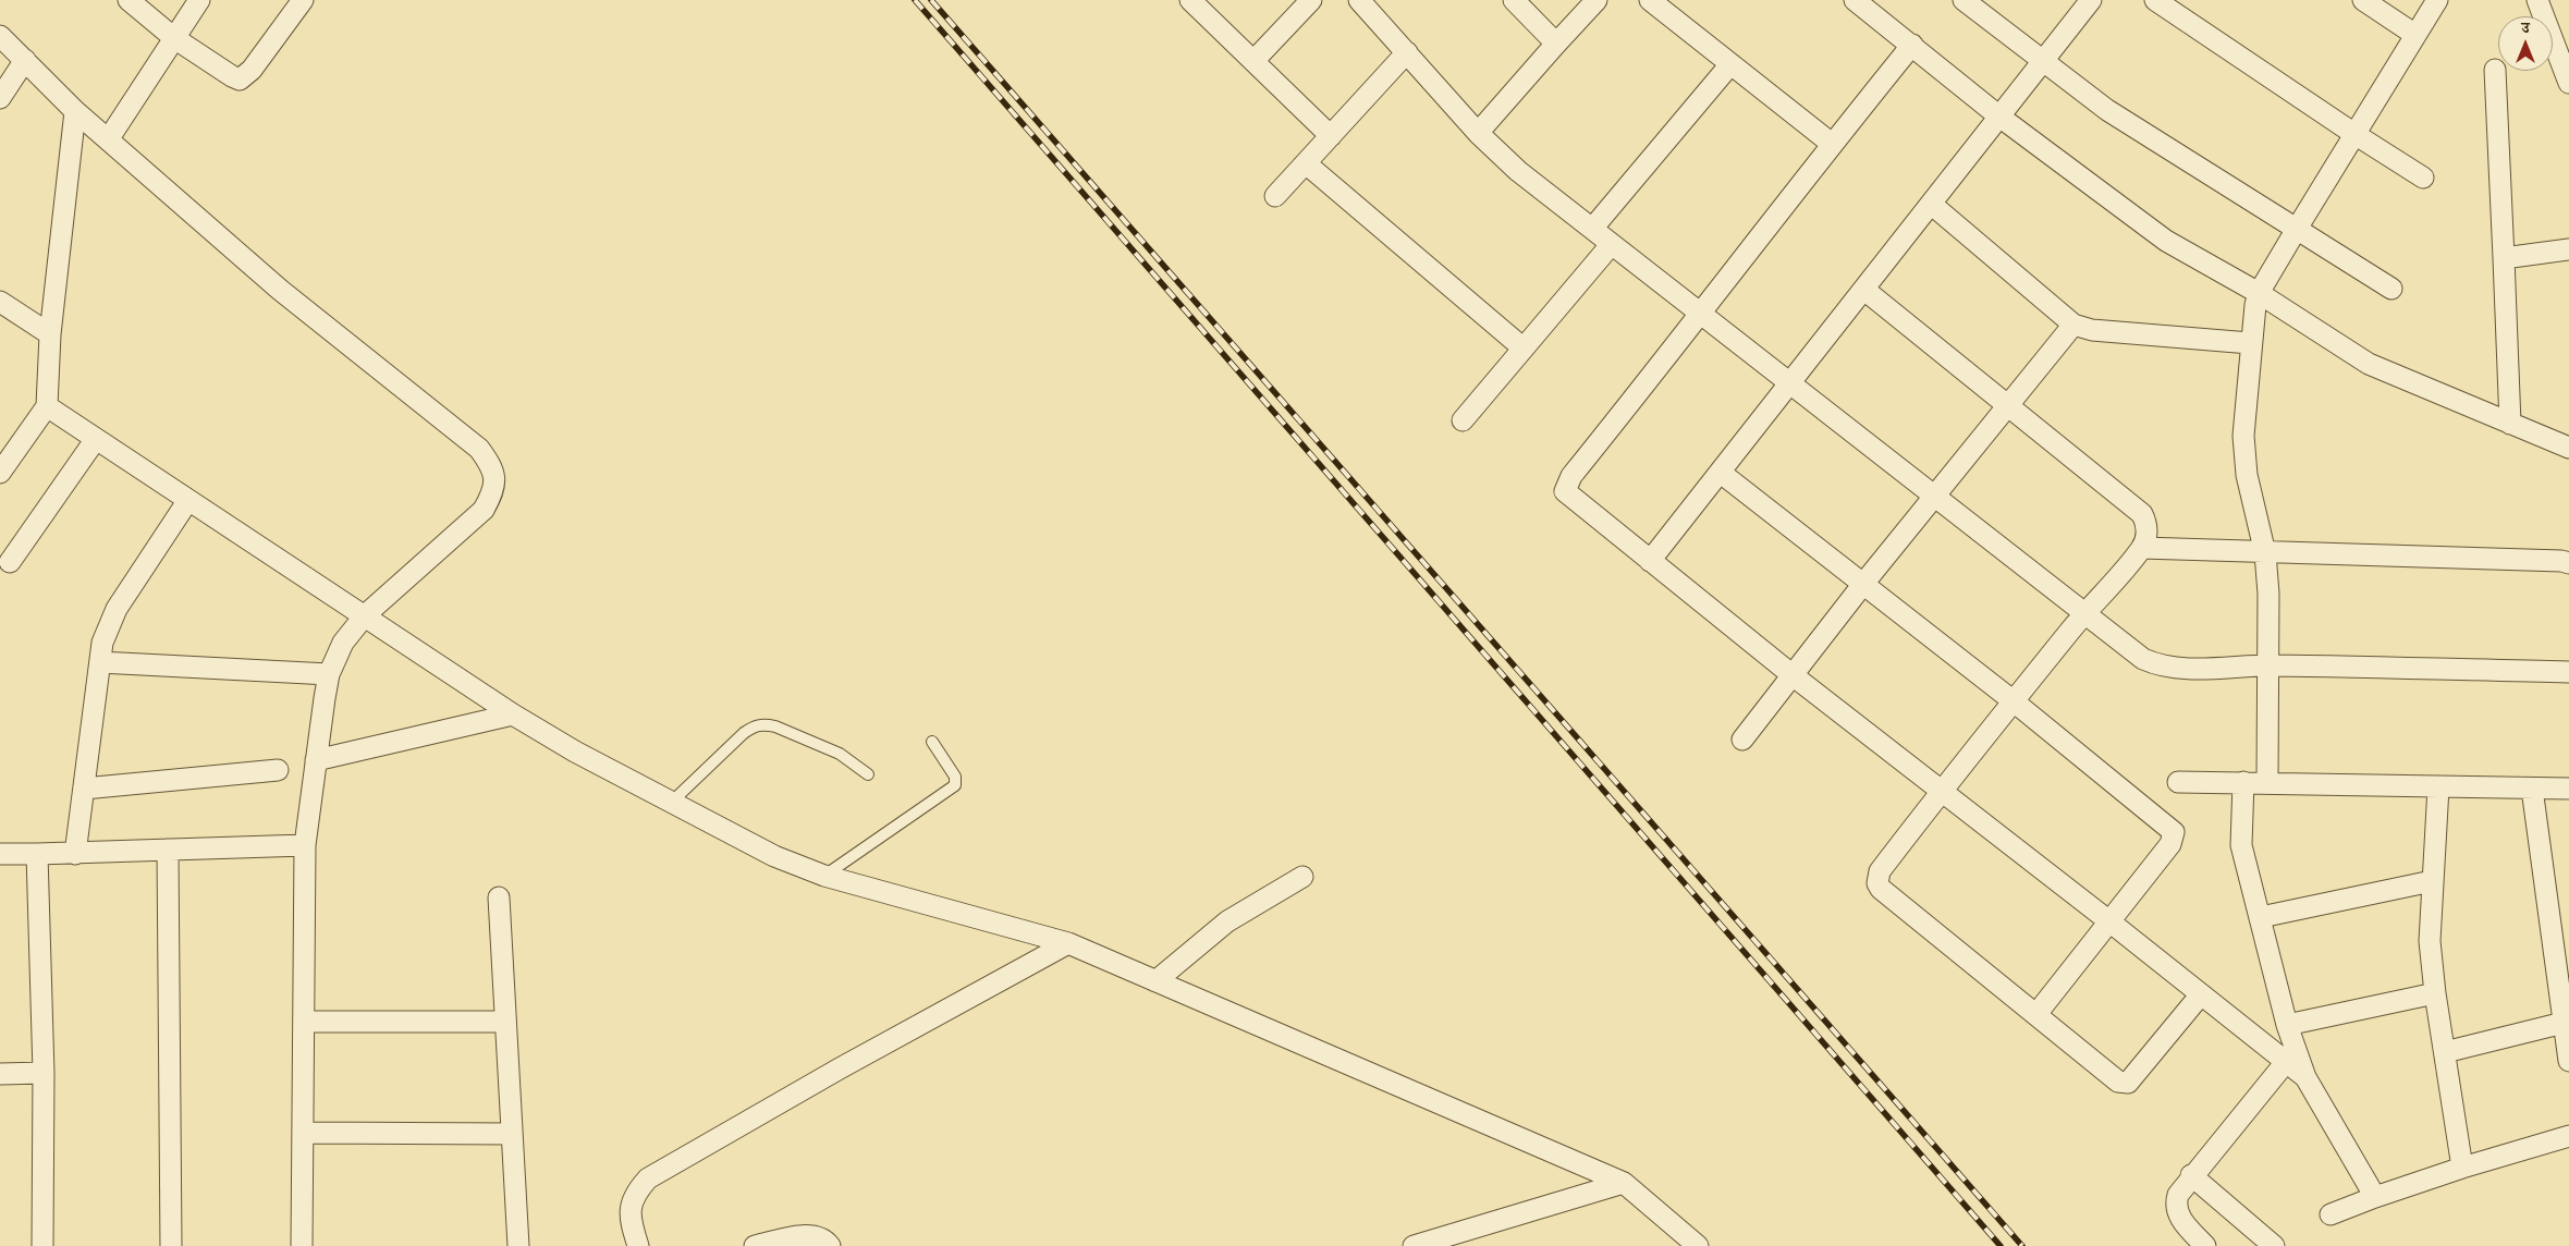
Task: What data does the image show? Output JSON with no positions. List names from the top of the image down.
{
  "north": "top"
}
